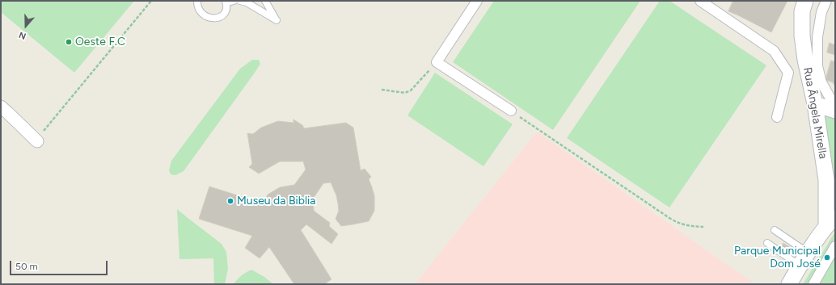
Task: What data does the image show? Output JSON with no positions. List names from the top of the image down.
{
  "streets": {
    "street": ["Rua Ângela Mirella"]
  },
  "places": ["Oeste F.C", "Museu da Biblia", "Parque Municipal Dom José"],
  "scale_bar": "50 m",
  "north": "bottom"
}
